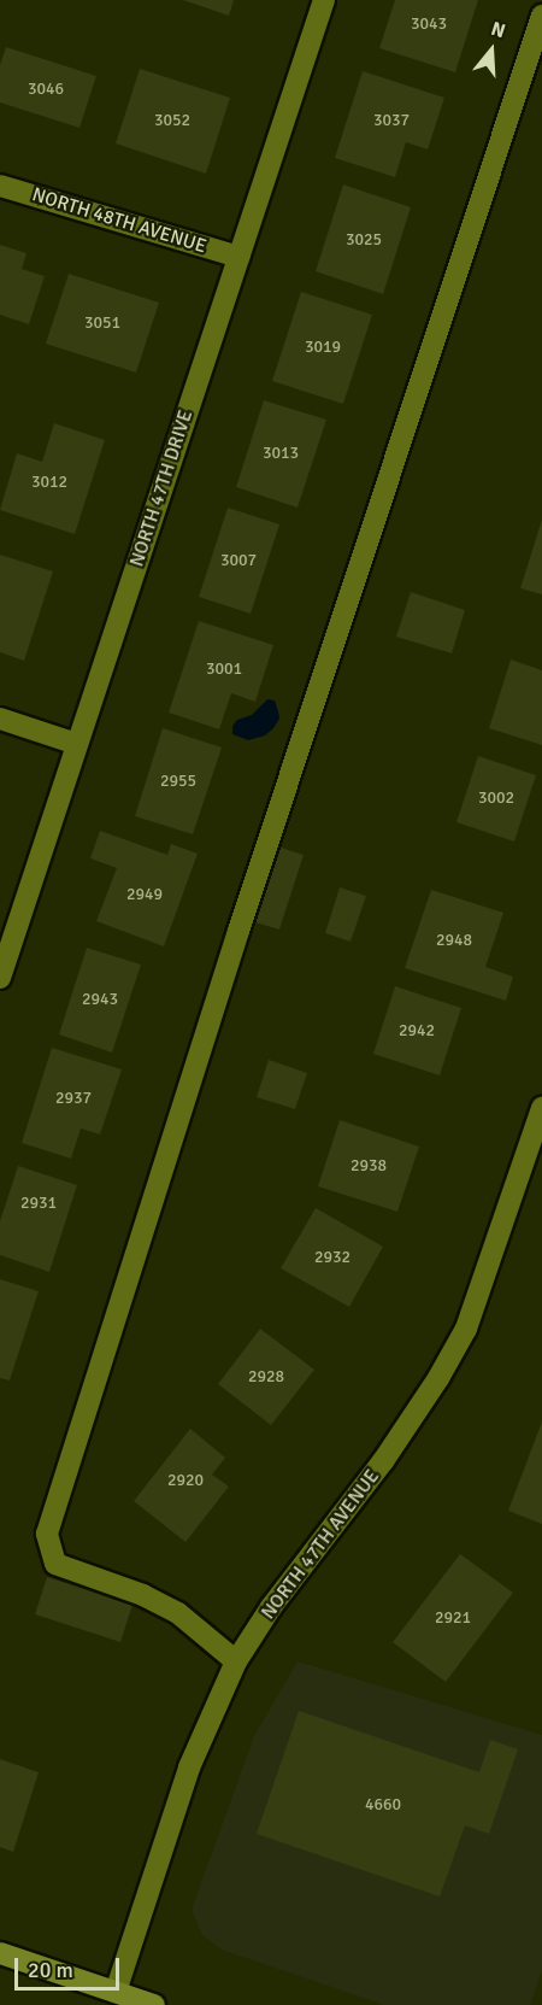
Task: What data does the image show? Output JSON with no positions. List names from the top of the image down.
{
  "streets": {
    "street": ["NORTH 48TH AVENUE", "NORTH 47TH DRIVE", "NORTH 47TH AVENUE"]
  },
  "crossings": [
    ["NORTH 48TH AVENUE", "NORTH 47TH DRIVE"]
  ],
  "house_numbers": [
    "3043",
    "3046",
    "3052",
    "3037",
    "3025",
    "3051",
    "3019",
    "3013",
    "3012",
    "3007",
    "3001",
    "2955",
    "3002",
    "2949",
    "2948",
    "2943",
    "2942",
    "2937",
    "2938",
    "2931",
    "2932",
    "2928",
    "2920",
    "2921",
    "4660"
  ],
  "scale_bar": "20 m",
  "north": "top"
}
